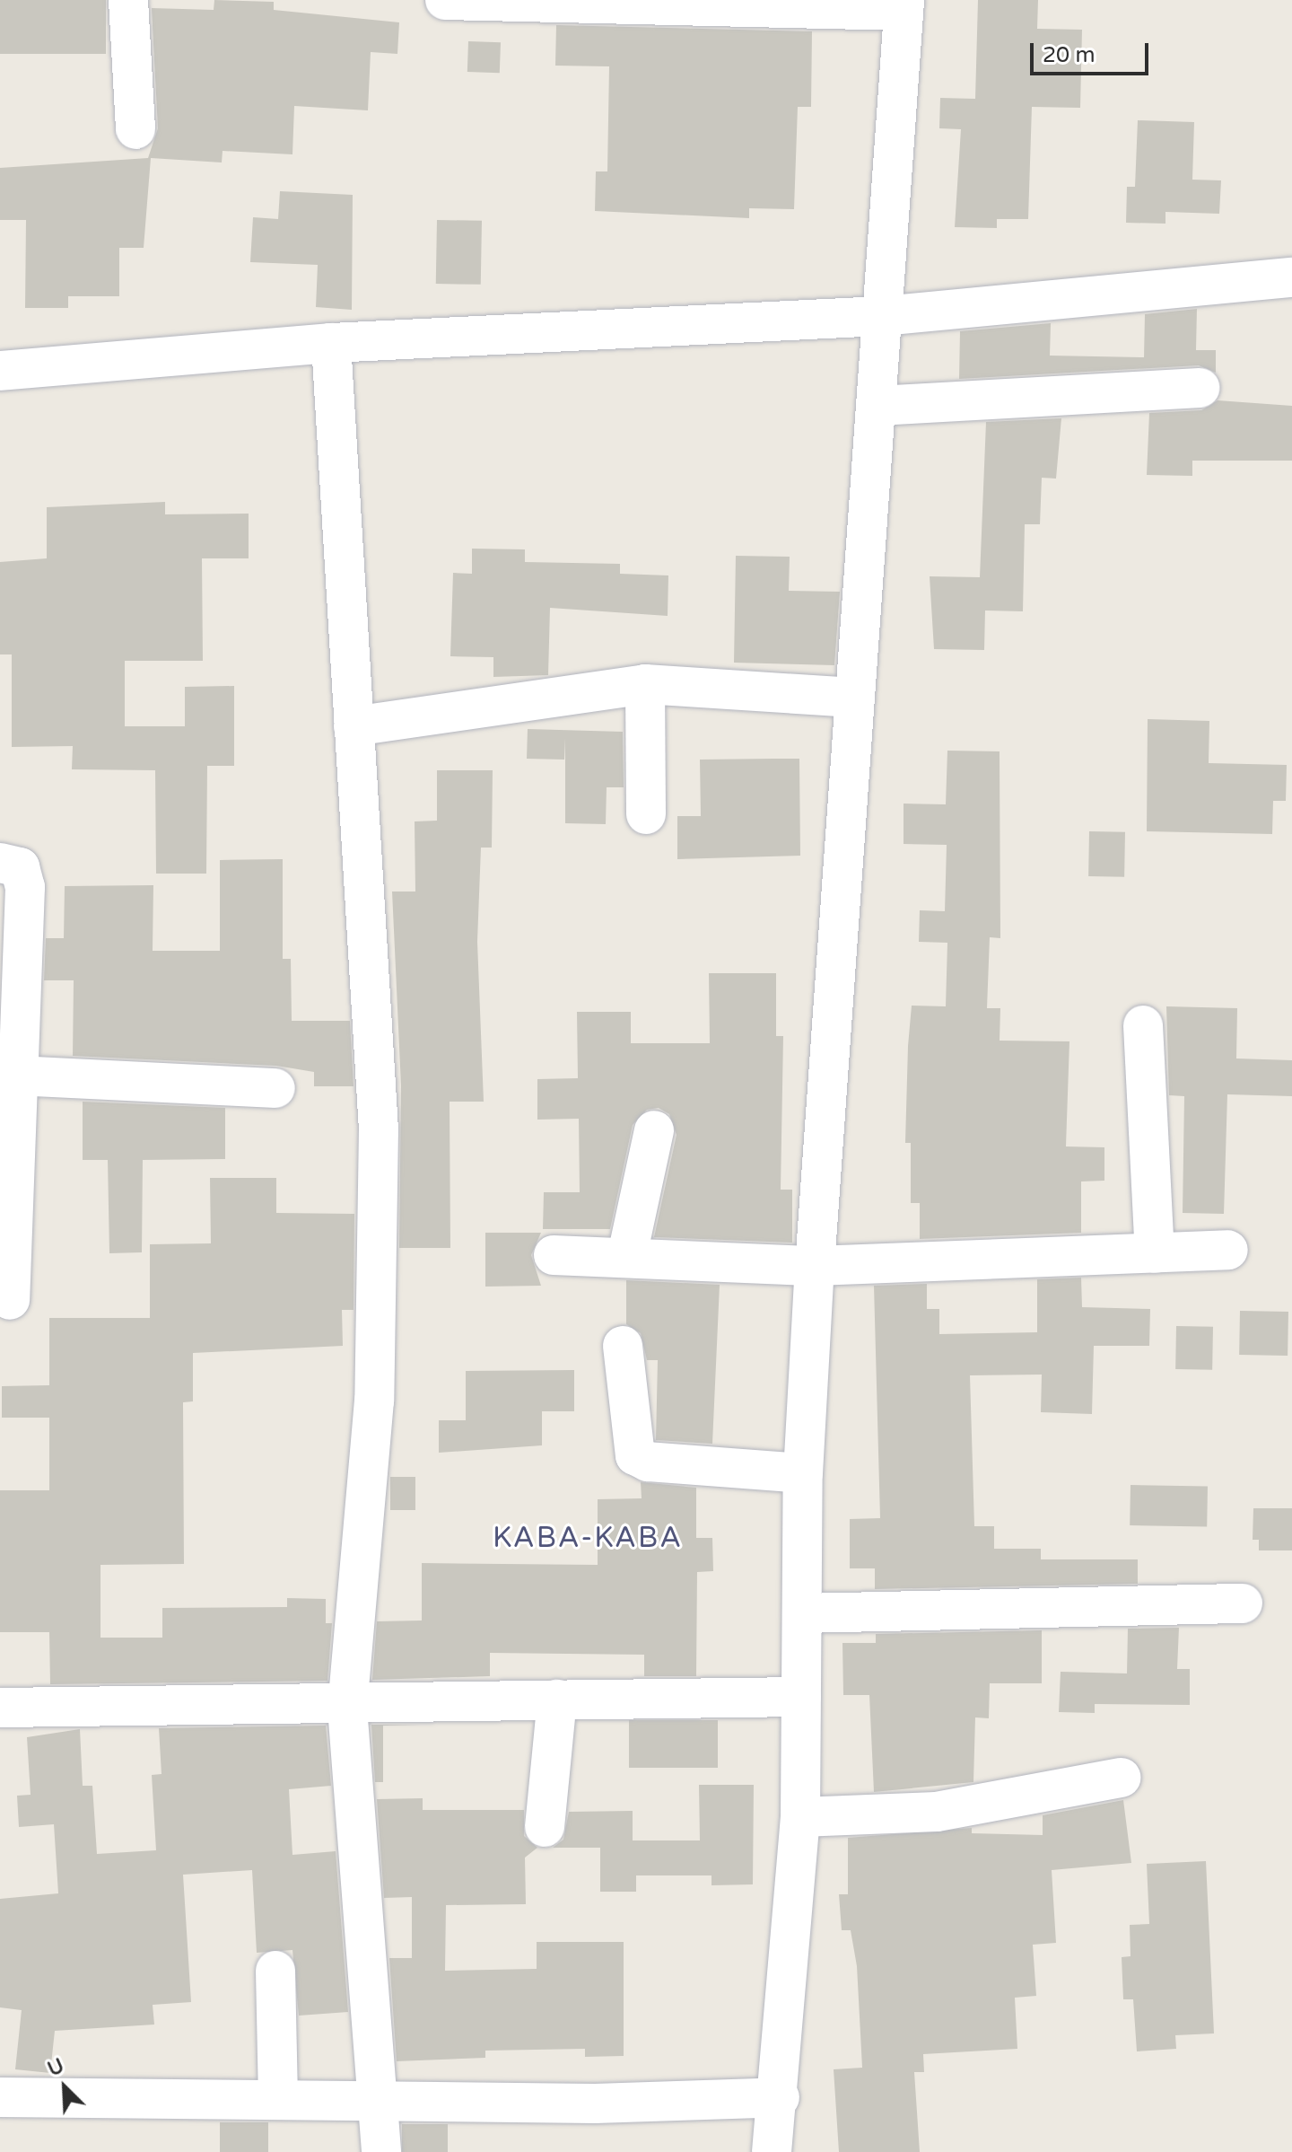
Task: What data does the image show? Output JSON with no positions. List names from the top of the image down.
{
  "districts": ["KABA-KABA"],
  "scale_bar": "20 m",
  "north": "top left"
}
